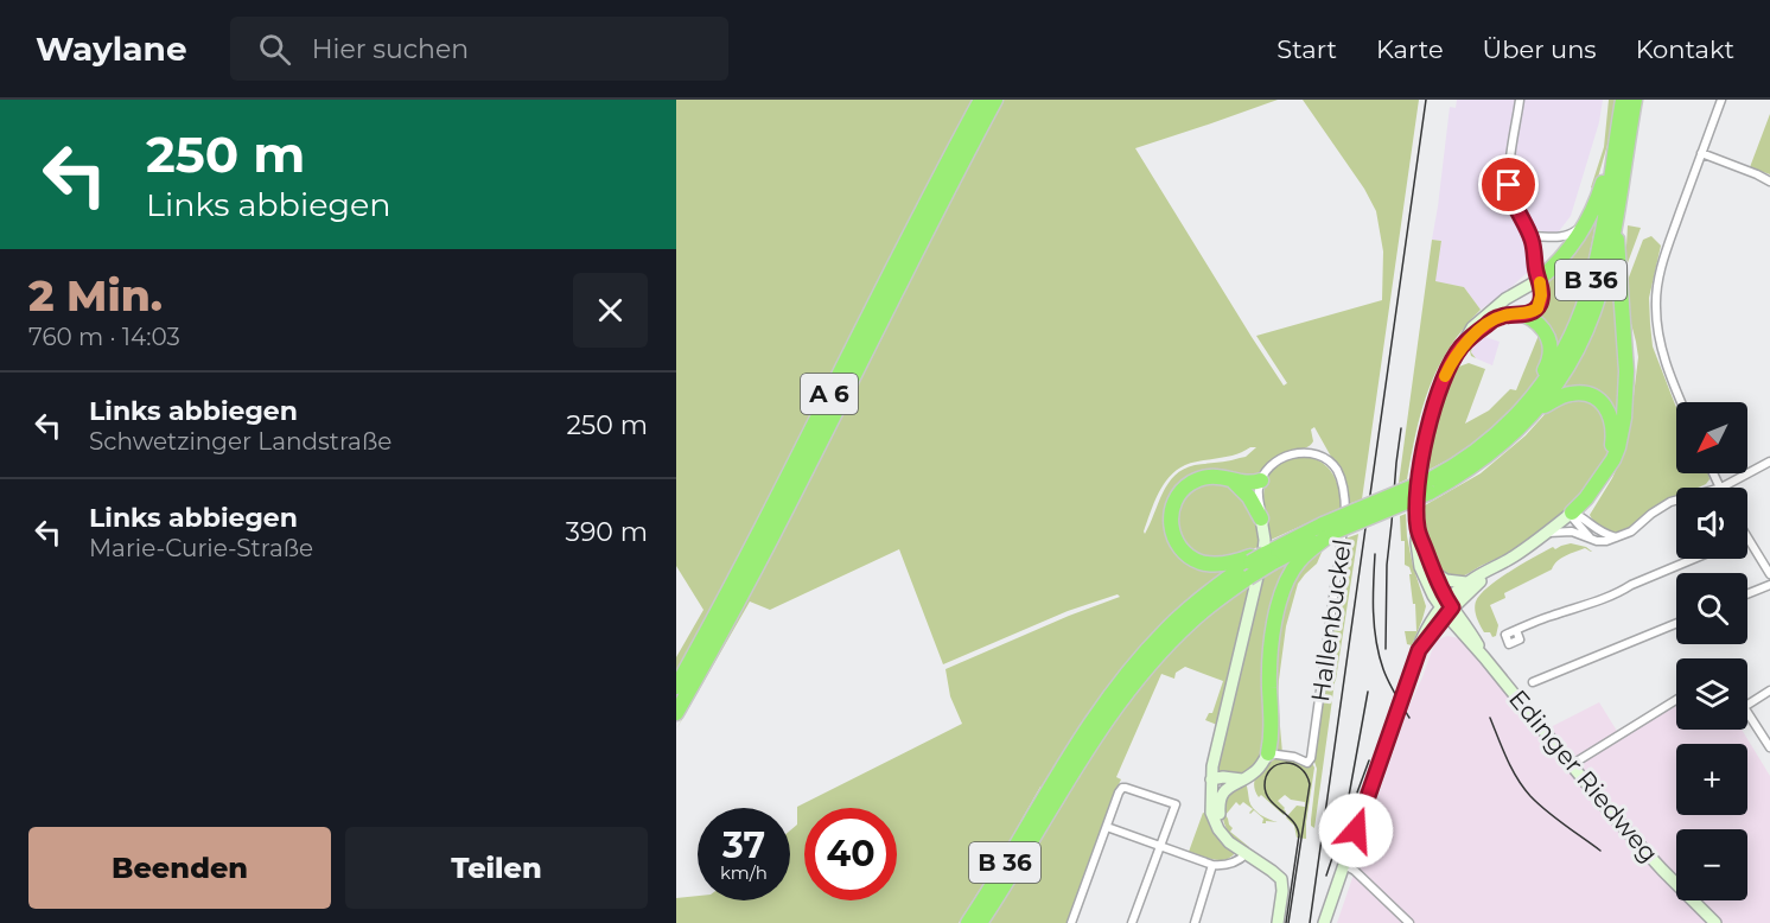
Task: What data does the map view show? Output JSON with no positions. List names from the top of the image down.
{
  "streets": {
    "highway": ["B 36", "A 6"],
    "main road": ["Edinger Riedweg"],
    "street": ["Hallenbuckel"]
  },
  "north": "bottom left",
  "page": {
    "header": "Waylane",
    "search": "Hier suchen",
    "nav": [
      "Start",
      "Karte",
      "Über uns",
      "Kontakt"
    ],
    "turn": ["250 m", "Links abbiegen"],
    "heading": ["2 Min.", "760 m · 14:03"],
    "list": [
      {
        "name": "Links abbiegen",
        "note": "Schwetzinger Landstraße",
        "value": "250 m"
      },
      {
        "name": "Links abbiegen",
        "note": "Marie-Curie-Straße",
        "value": "390 m"
      }
    ],
    "map_buttons": ["+", "−"],
    "speed": "37 km/h",
    "limit": "40",
    "buttons": ["Beenden", "Teilen"]
  }
}
